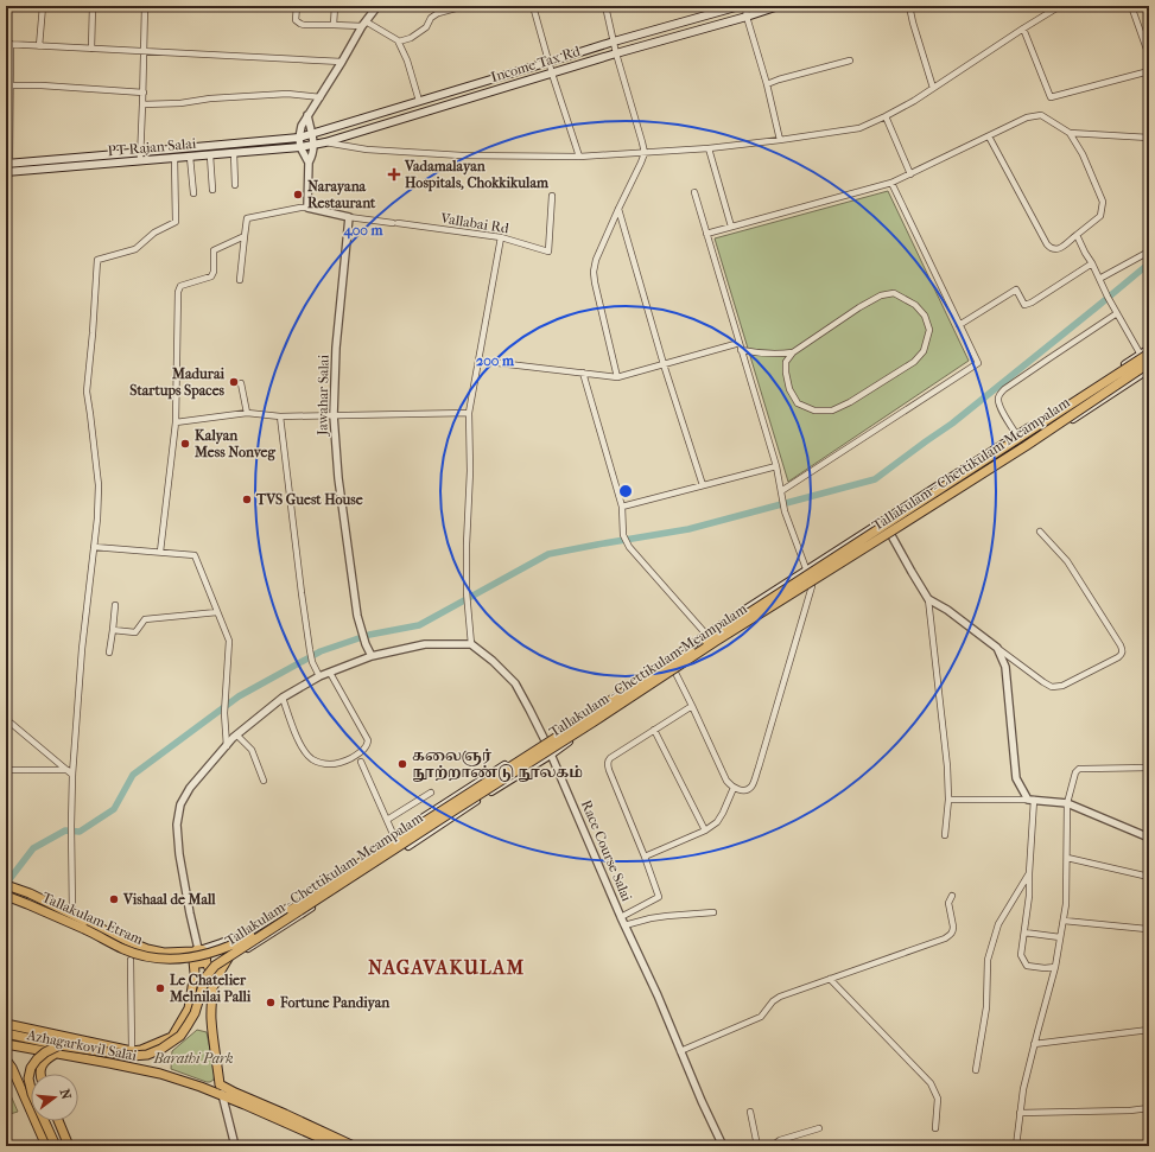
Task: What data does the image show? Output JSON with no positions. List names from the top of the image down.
{
  "streets": {
    "main road": [
      "Income Tax Rd",
      "PT Rajan Salai",
      "Tallakulam - Chettikulam Meampalam",
      "Tallakulam Etram",
      "Azhagarkovil Salai"
    ],
    "street": ["Vallabai Rd", "Jawahar Salai", "Race Course Salai"]
  },
  "crossings": [
    ["Income Tax Rd", "PT Rajan Salai"],
    ["Vallabai Rd", "Jawahar Salai"],
    ["Tallakulam - Chettikulam Meampalam", "Tallakulam Etram"]
  ],
  "districts": ["NAGAVAKULAM"],
  "parks": ["Barathi Park"],
  "places": {
    "health": ["Vadamalayan Hospitals, Chokkikulam"],
    "other": [
      "Narayana Restaurant",
      "Madurai Startups Spaces",
      "Kalyan Mess Nonveg",
      "TVS Guest House",
      "கலைஞர் நூற்றாண்டு நூலகம்",
      "Vishaal de Mall",
      "Le Chatelier Melnilai Palli",
      "Fortune Pandiyan"
    ]
  },
  "north": "right",
  "rings": ["400 m", "200 m"]
}
